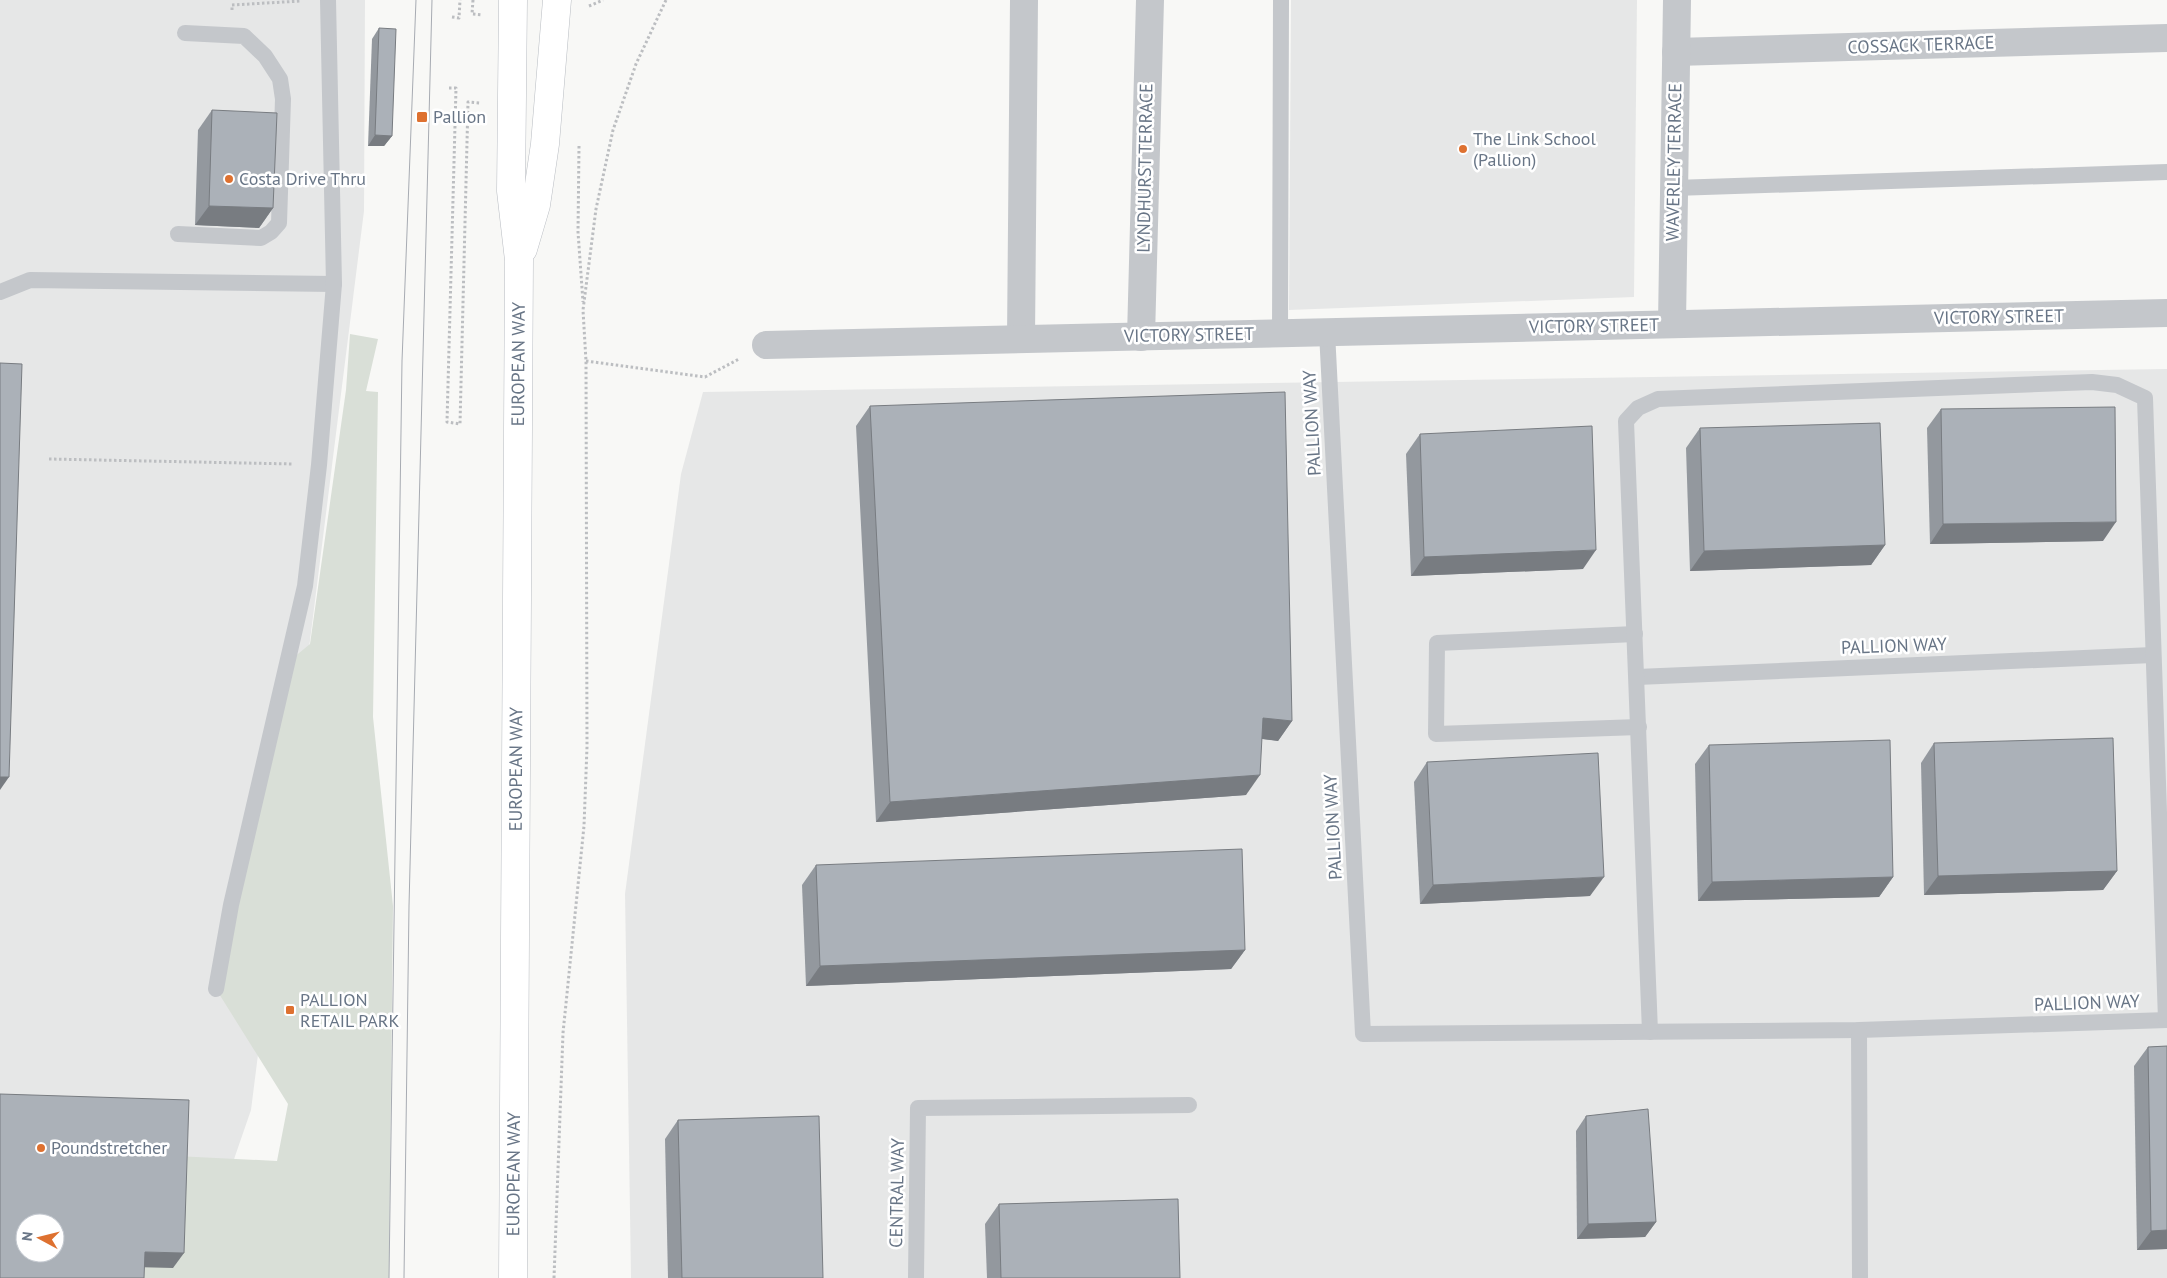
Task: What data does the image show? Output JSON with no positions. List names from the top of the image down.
{
  "streets": {
    "street": [
      "COSSACK TERRACE",
      "WAVERLEY TERRACE",
      "LYNDHURST TERRACE",
      "VICTORY STREET",
      "EUROPEAN WAY"
    ],
    "lane": ["PALLION WAY", "CENTRAL WAY"]
  },
  "crossings": [
    ["COSSACK TERRACE", "WAVERLEY TERRACE"],
    ["WAVERLEY TERRACE", "VICTORY STREET"],
    ["LYNDHURST TERRACE", "VICTORY STREET"],
    ["VICTORY STREET", "PALLION WAY"]
  ],
  "places": {
    "transit": ["Pallion", "PALLION RETAIL PARK"],
    "other": ["The Link School (Pallion)", "Costa Drive Thru", "Poundstretcher"]
  },
  "north": "left"
}
